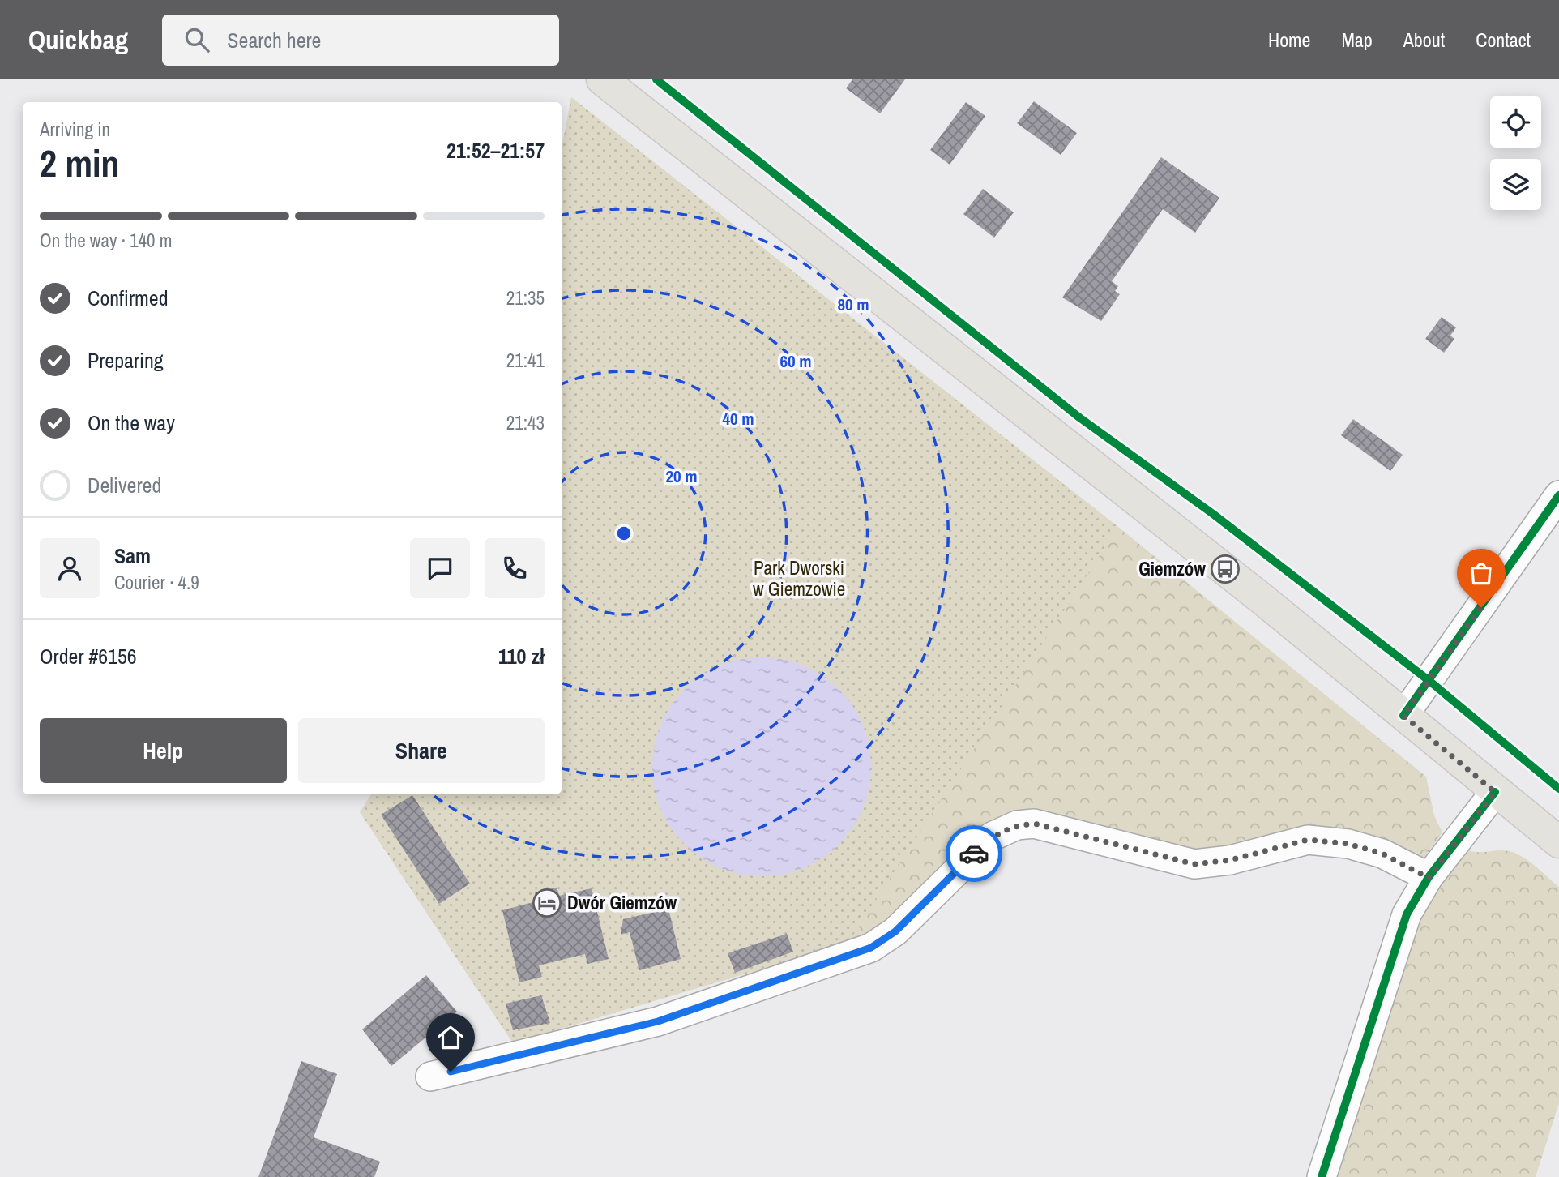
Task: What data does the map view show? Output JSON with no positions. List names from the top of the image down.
{
  "parks": ["Park Dworski w Giemzowie"],
  "places": {
    "bus stop": ["Giemzów"],
    "hotel": ["Dwór Giemzów"]
  },
  "page": {
    "header": "Quickbag",
    "search": "Search here",
    "nav": [
      "Home",
      "Map",
      "About",
      "Contact"
    ],
    "heading": ["2 min", "Arriving in", "21:52–21:57"],
    "panel": [
      "Sam",
      "Courier · 4.9",
      "Order #6156",
      "110 zł"
    ],
    "bar": "On the way · 140 m",
    "list": [
      ["Confirmed", "21:35"],
      ["Preparing", "21:41"],
      ["On the way", "21:43"],
      "Delivered"
    ],
    "buttons": ["Help", "Share"]
  },
  "rings": [
    "80 m",
    "60 m",
    "40 m",
    "20 m"
  ]
}
